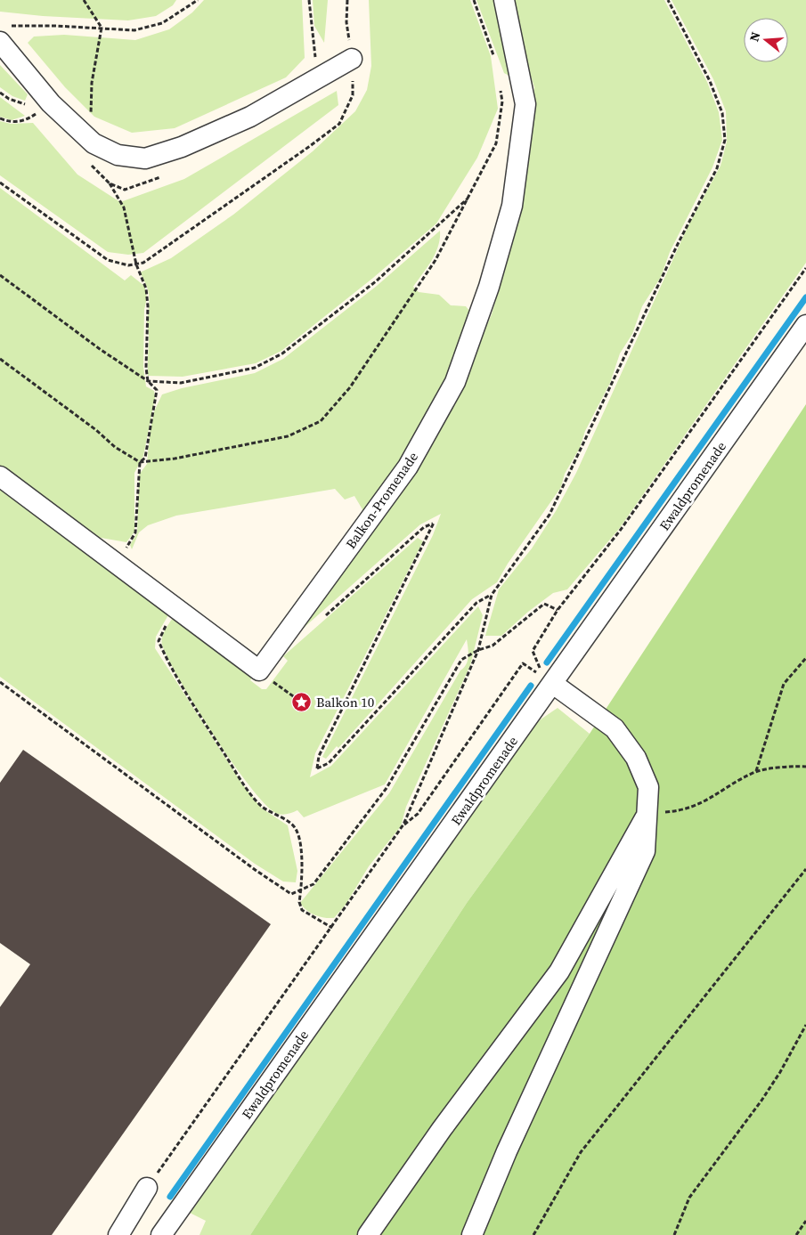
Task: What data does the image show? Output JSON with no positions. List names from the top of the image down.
{
  "streets": {
    "street": ["Ewaldpromenade", "Balkon-Promenade"]
  },
  "places": {
    "place": ["Balkon 10"]
  },
  "north": "left"
}
